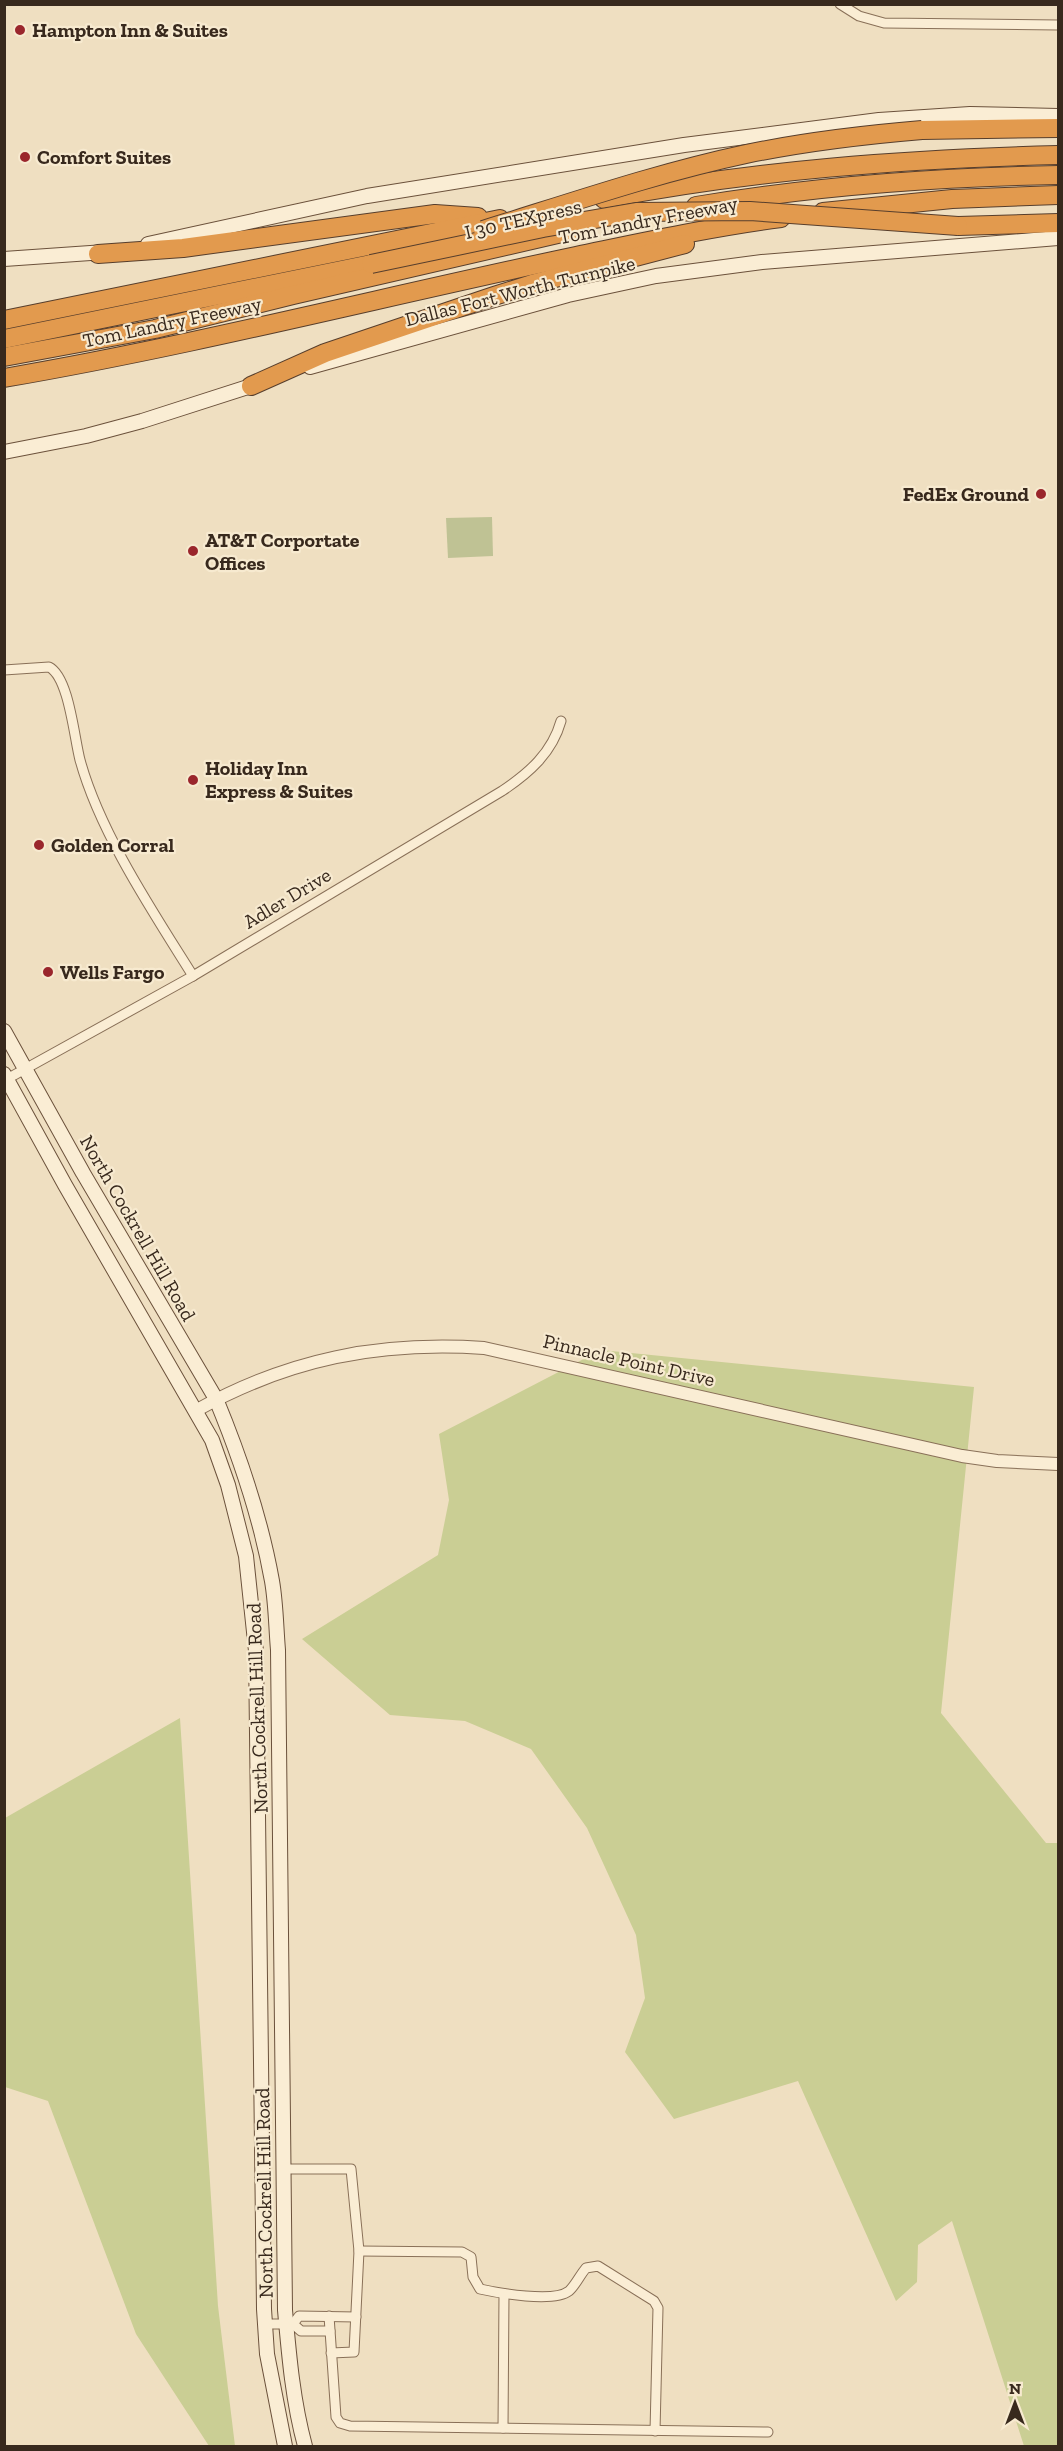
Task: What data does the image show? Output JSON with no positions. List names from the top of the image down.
{
  "streets": {
    "highway": ["I 30 TEXpress", "Tom Landry Freeway"],
    "main road": ["Dallas Fort Worth Turnpike", "North Cockrell Hill Road"],
    "street": ["Adler Drive", "Pinnacle Point Drive"]
  },
  "crossings": [
    ["Adler Drive", "North Cockrell Hill Road"],
    ["North Cockrell Hill Road", "Pinnacle Point Drive"]
  ],
  "places": [
    "Hampton Inn & Suites",
    "Comfort Suites",
    "FedEx Ground",
    "AT&T Corportate Offices",
    "Holiday Inn Express & Suites",
    "Golden Corral",
    "Wells Fargo"
  ],
  "north": "top"
}
